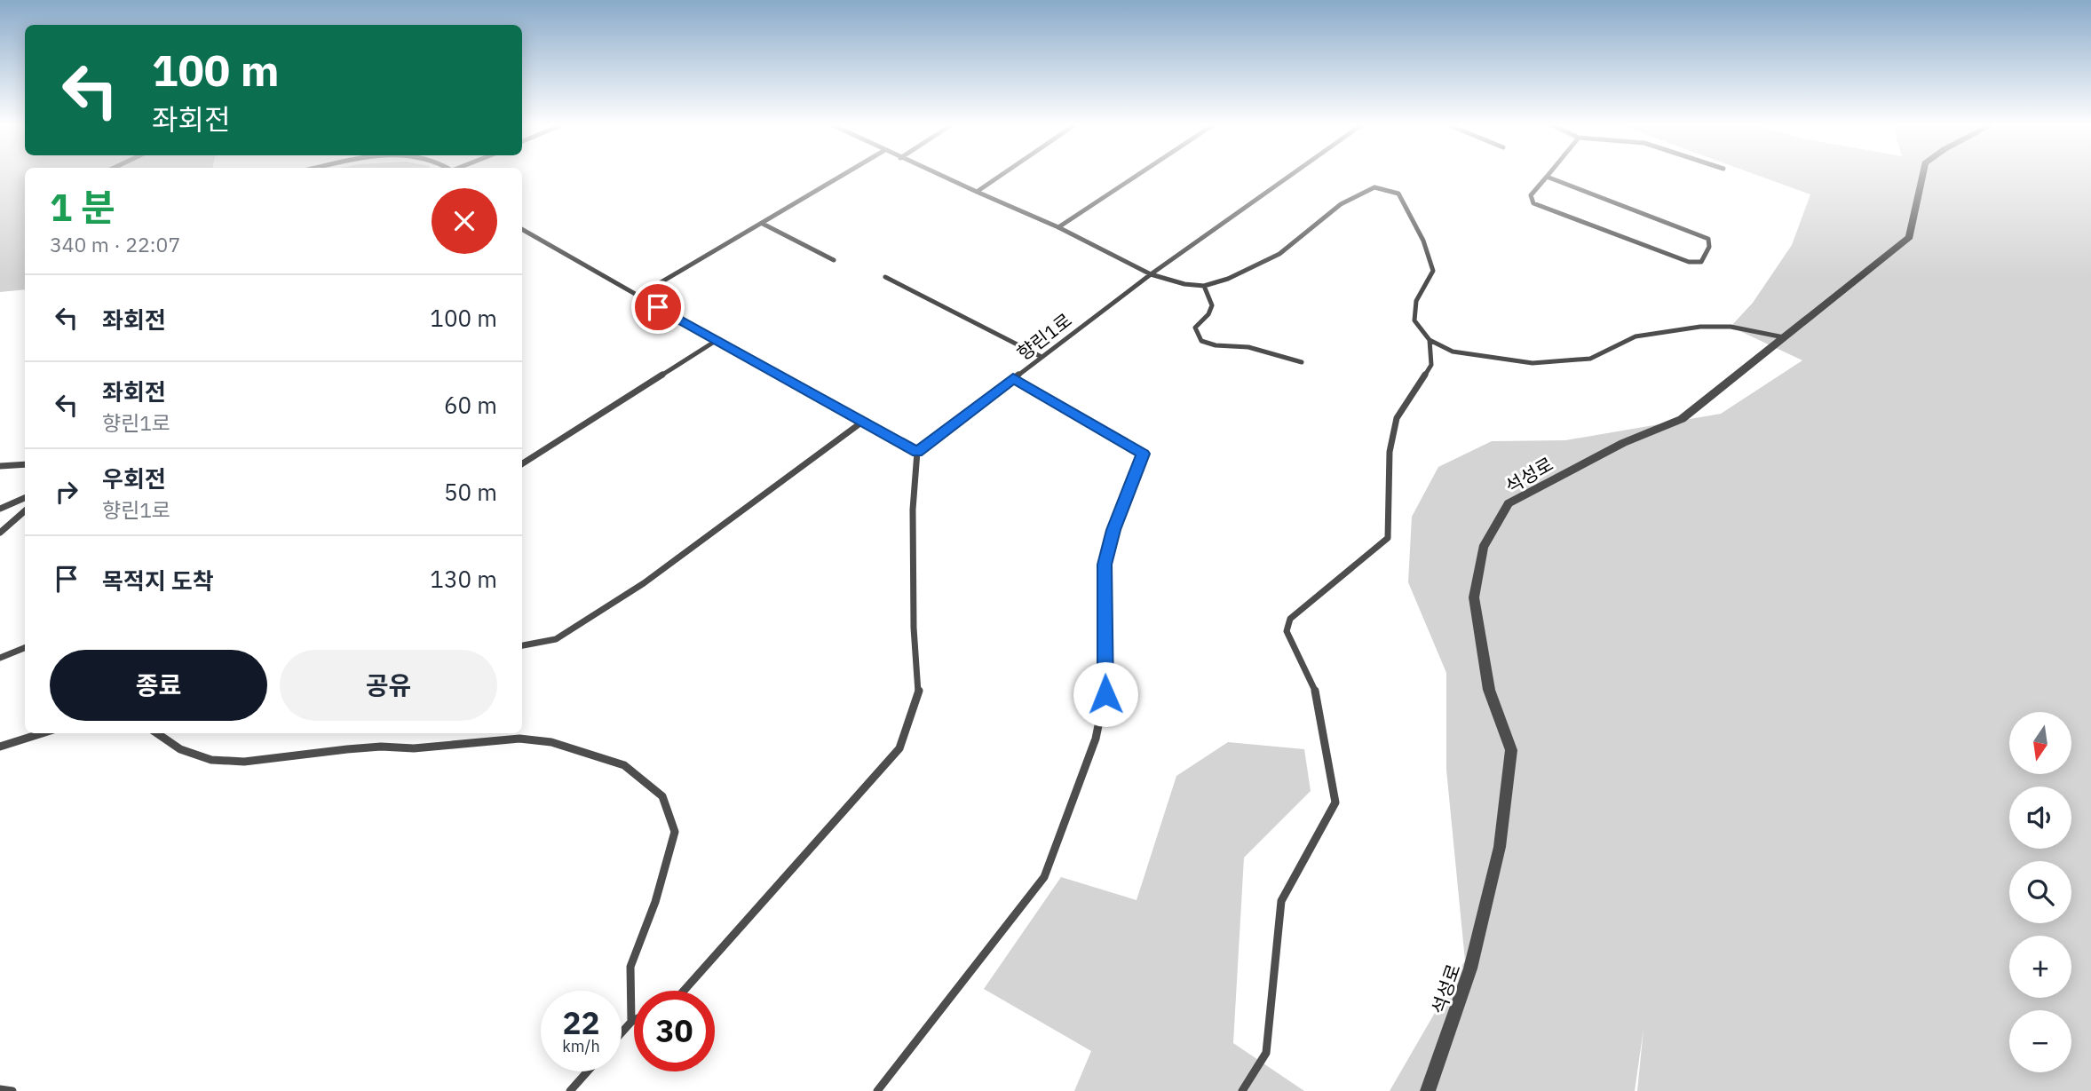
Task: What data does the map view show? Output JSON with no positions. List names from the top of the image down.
{
  "streets": {
    "street": ["향린1로", "석성로"]
  },
  "north": "bottom",
  "page": {
    "turn": ["100 m", "좌회전"],
    "heading": ["1 분", "340 m · 22:07"],
    "list": [
      {
        "name": "좌회전",
        "value": "100 m"
      },
      {
        "name": "좌회전",
        "note": "향린1로",
        "value": "60 m"
      },
      {
        "name": "우회전",
        "note": "향린1로",
        "value": "50 m"
      },
      {
        "name": "목적지 도착",
        "value": "130 m"
      }
    ],
    "buttons": ["종료", "공유"],
    "map_buttons": ["+", "−"],
    "speed": "22 km/h",
    "limit": "30"
  }
}
